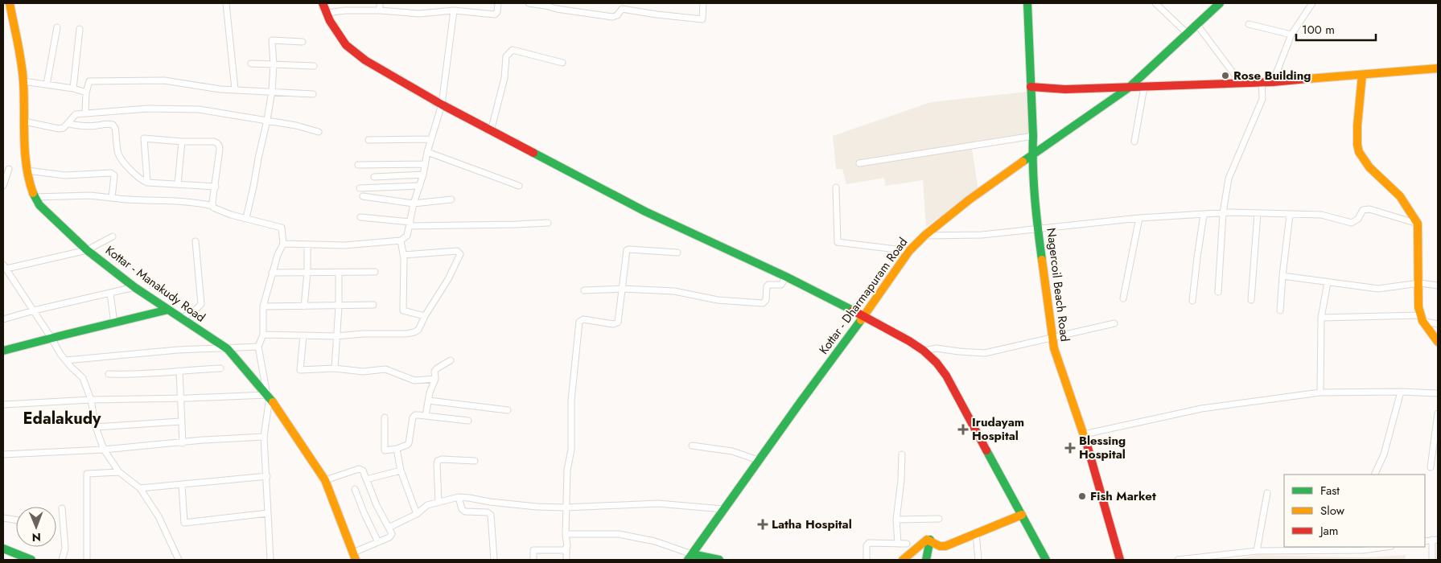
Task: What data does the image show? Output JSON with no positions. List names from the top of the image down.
{
  "streets": {
    "main road": ["Kottar - Manakudy Road", "Nagercoil Beach Road", "Kottar - Dharmapuram Road"]
  },
  "crossings": [
    ["Nagercoil Beach Road", "Kottar - Dharmapuram Road"]
  ],
  "districts": ["Edalakudy"],
  "places": {
    "other": ["Rose Building", "Fish Market"],
    "health": ["Irudayam Hospital", "Blessing Hospital", "Latha Hospital"]
  },
  "legend": ["Fast", "Slow", "Jam"],
  "scale_bar": "100 m",
  "north": "bottom"
}
